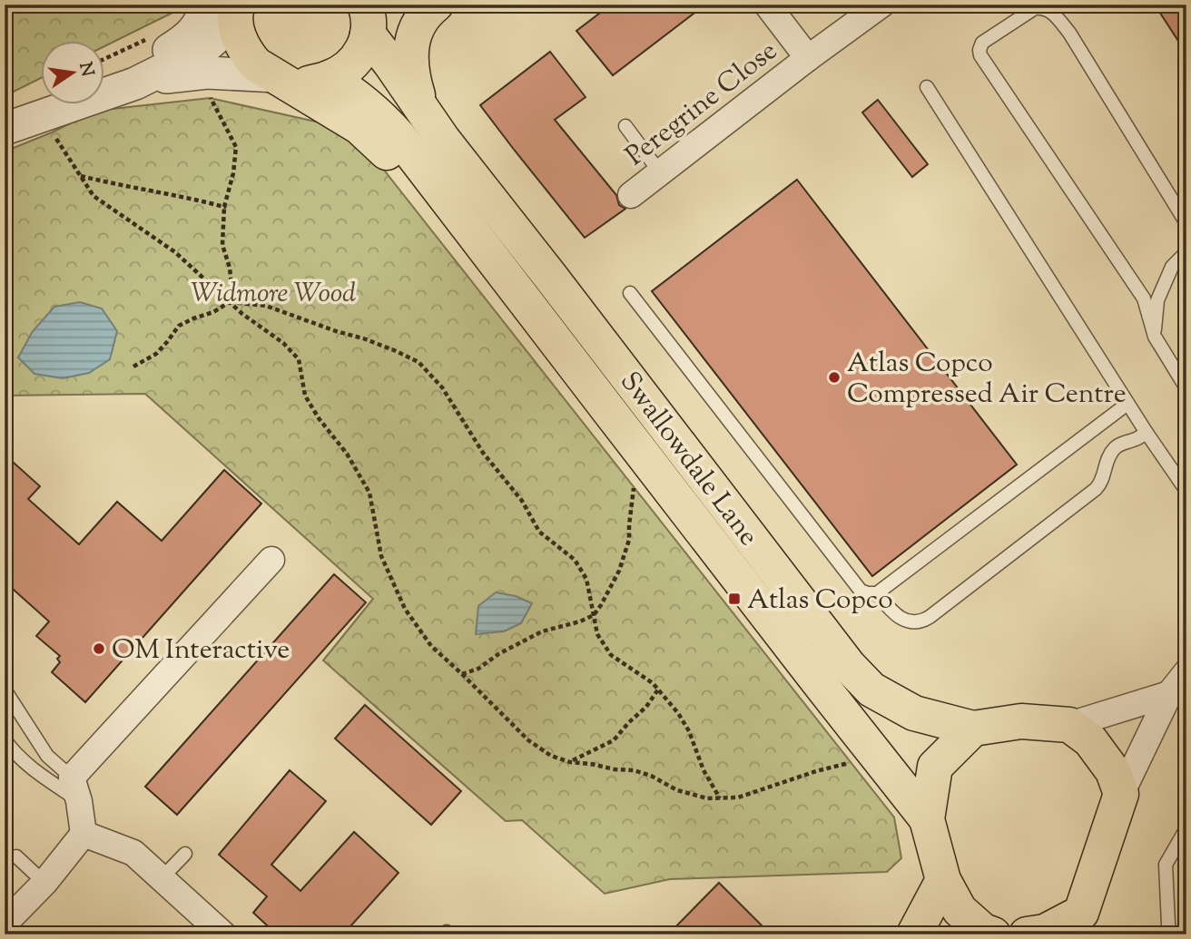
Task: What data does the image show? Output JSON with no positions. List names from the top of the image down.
{
  "streets": {
    "main road": ["Swallowdale Lane"],
    "street": ["Peregrine Close"]
  },
  "parks": ["Widmore Wood"],
  "places": {
    "other": ["Atlas Copco Compressed Air Centre", "OM Interactive"],
    "transit": ["Atlas Copco"]
  },
  "north": "right"
}
